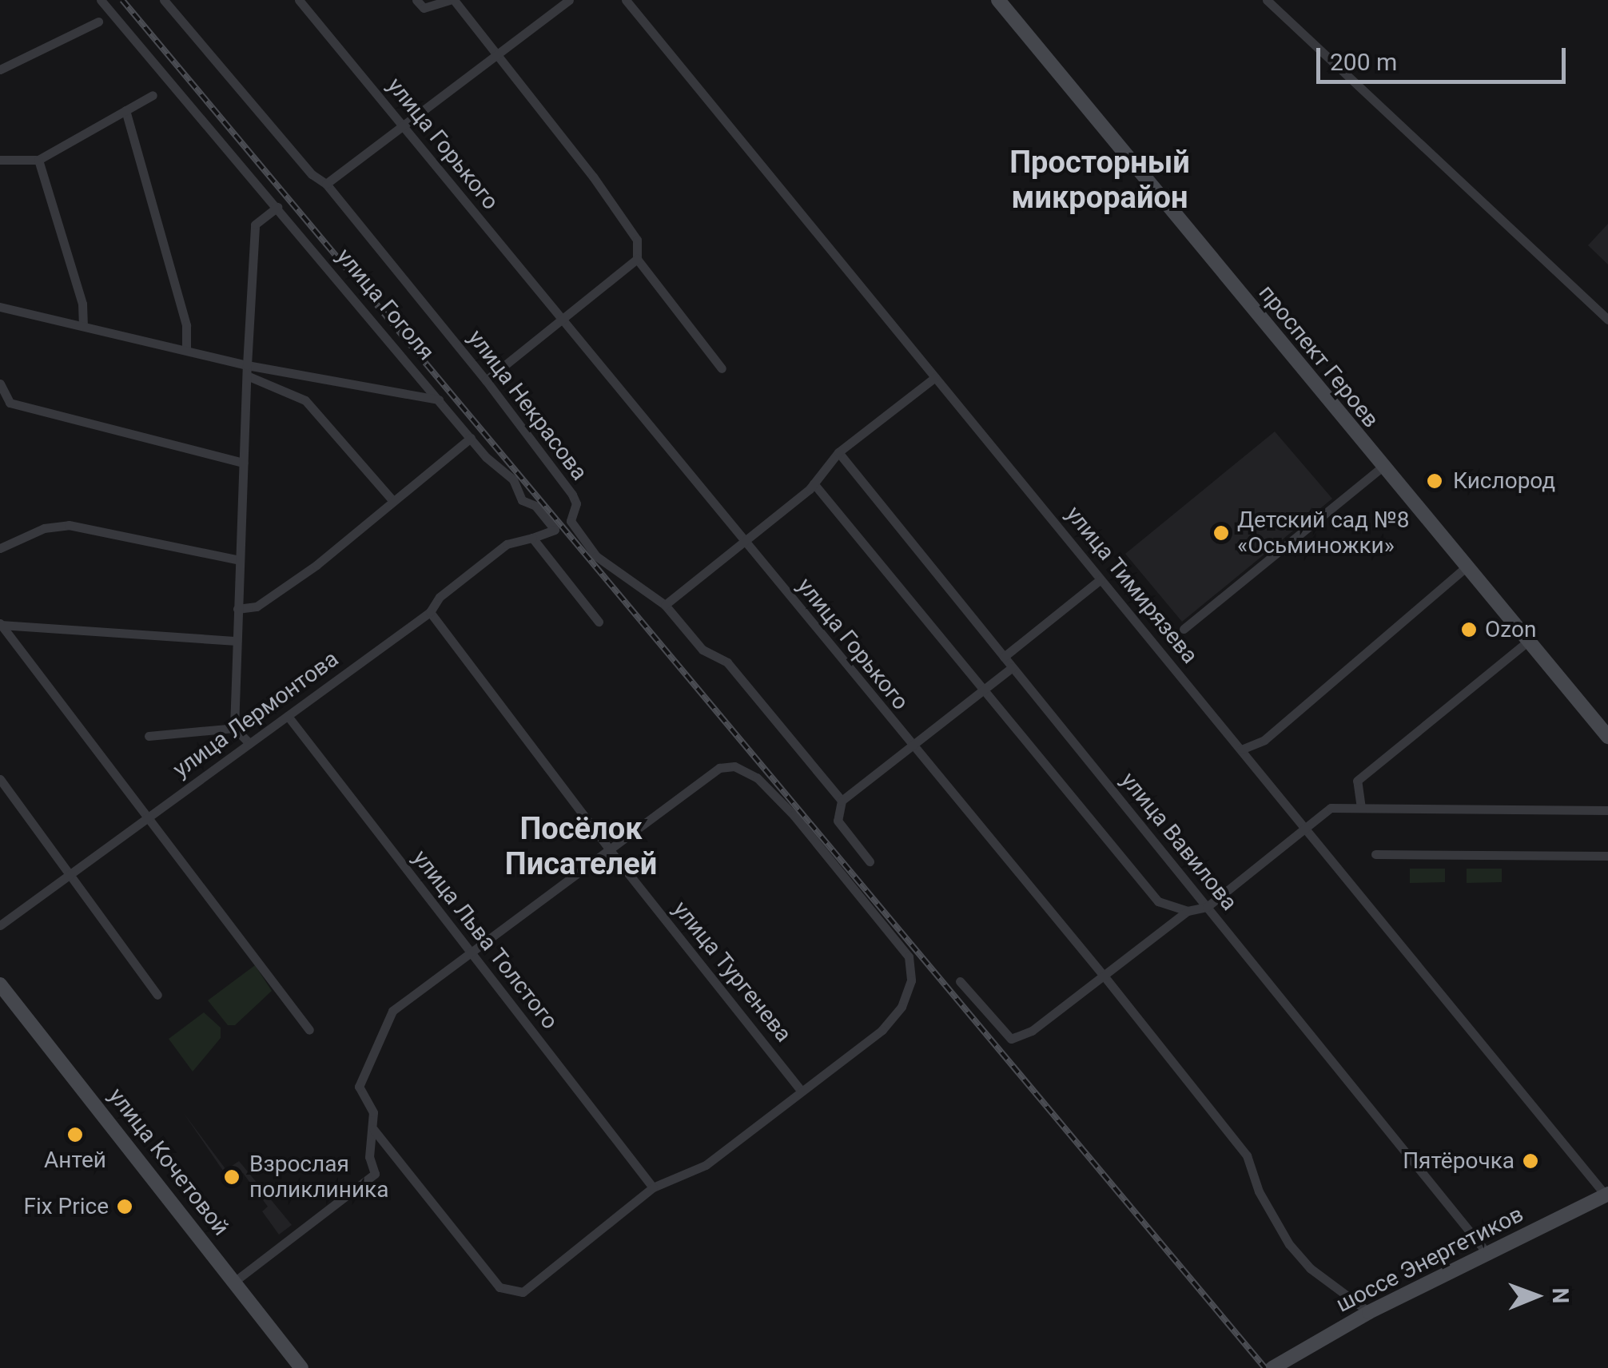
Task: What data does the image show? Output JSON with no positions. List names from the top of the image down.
{
  "streets": {
    "street": [
      "улица Горького",
      "улица Гоголя",
      "проспект Героев",
      "улица Некрасова",
      "улица Тимирязева",
      "улица Лермонтова",
      "улица Вавилова",
      "улица Льва Толстого",
      "улица Тургенева",
      "улица Кочетовой",
      "шоссе Энергетиков"
    ]
  },
  "crossings": [
    ["улица Горького", "шоссе Энергетиков"],
    ["улица Гоголя", "улица Лермонтова"],
    ["улица Тимирязева", "шоссе Энергетиков"],
    ["улица Лермонтова", "улица Льва Толстого"],
    ["улица Лермонтова", "улица Тургенева"],
    ["улица Вавилова", "шоссе Энергетиков"]
  ],
  "districts": ["Просторный микрорайон", "Посёлок Писателей"],
  "places": [
    "Кислород",
    "Детский сад №8 «Осьминожки»",
    "Ozon",
    "Антей",
    "Пятёрочка",
    "Взрослая поликлиника",
    "Fix Price"
  ],
  "scale_bar": "200 m",
  "north": "right"
}
